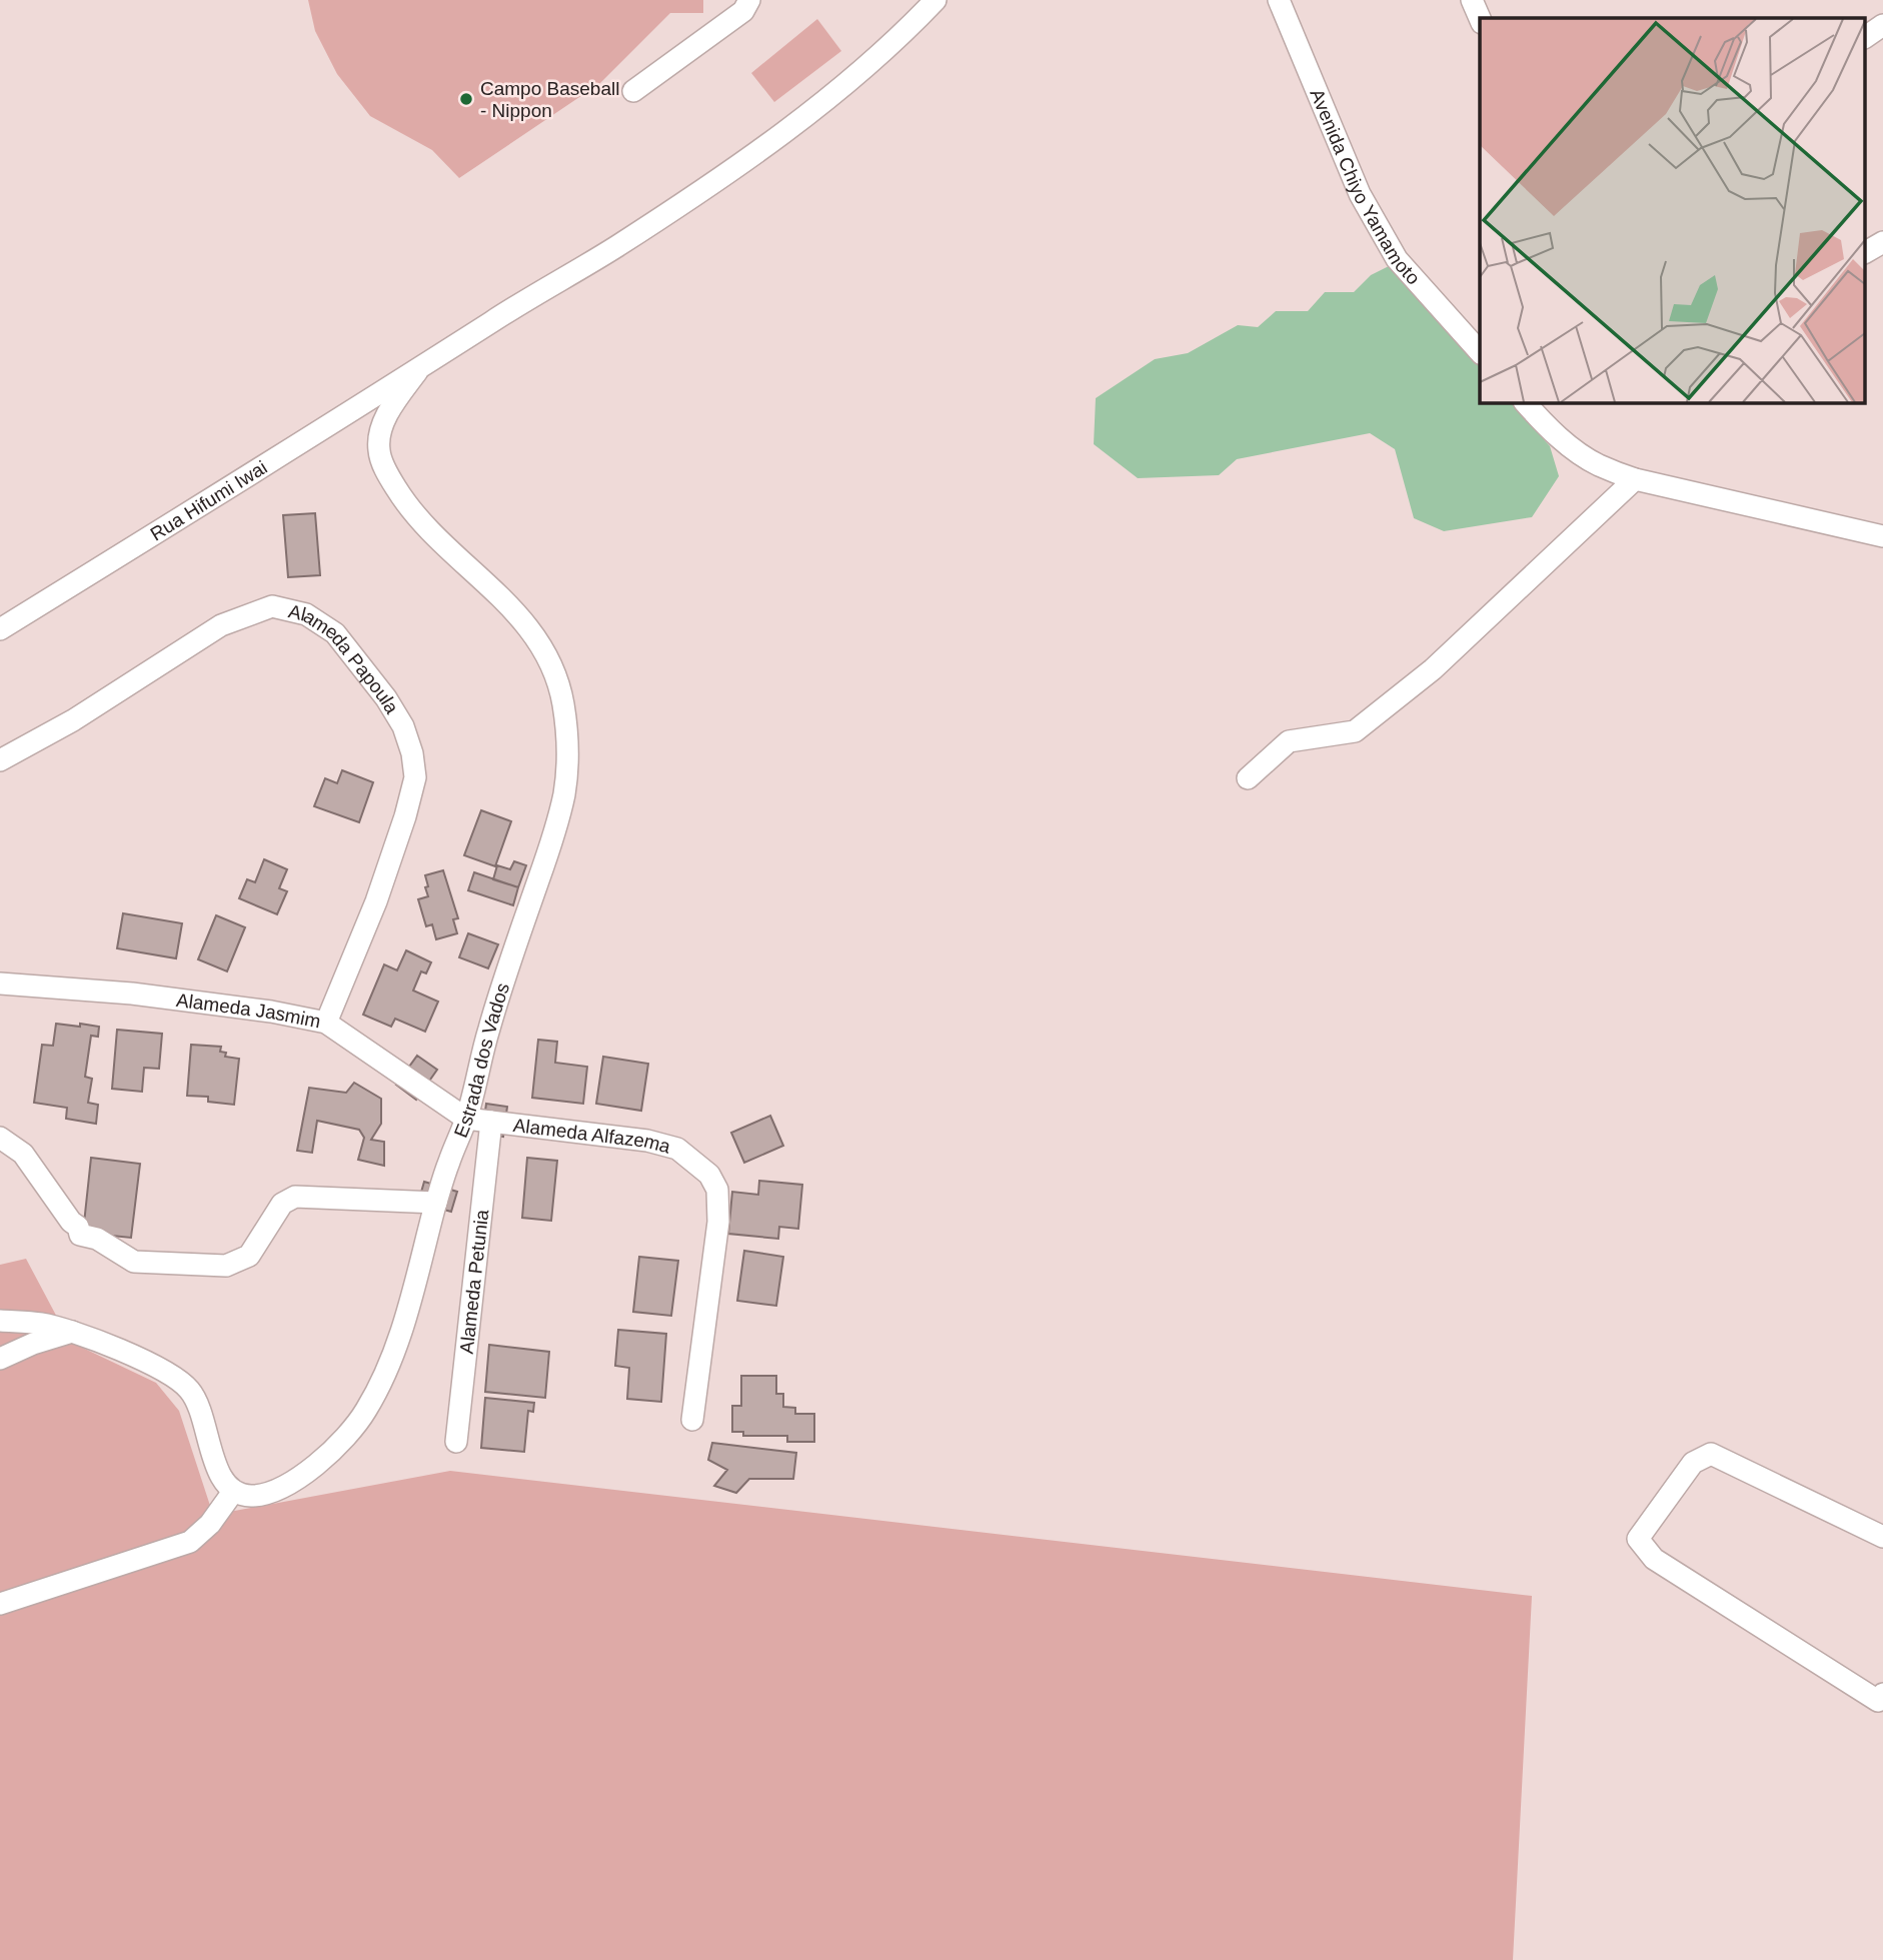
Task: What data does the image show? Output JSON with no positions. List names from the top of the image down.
{
  "streets": {
    "street": [
      "Avenida Chiyo Yamamoto",
      "Rua Hifumi Iwai",
      "Alameda Papoula",
      "Alameda Jasmim",
      "Estrada dos Vados",
      "Alameda Alfazema",
      "Alameda Petunia"
    ]
  },
  "crossings": [
    ["Rua Hifumi Iwai", "Estrada dos Vados"],
    ["Alameda Papoula", "Alameda Jasmim"],
    ["Alameda Jasmim", "Estrada dos Vados"],
    ["Alameda Jasmim", "Alameda Alfazema"],
    ["Estrada dos Vados", "Alameda Alfazema"],
    ["Alameda Alfazema", "Alameda Petunia"]
  ],
  "places": ["Campo Baseball - Nippon"]
}
